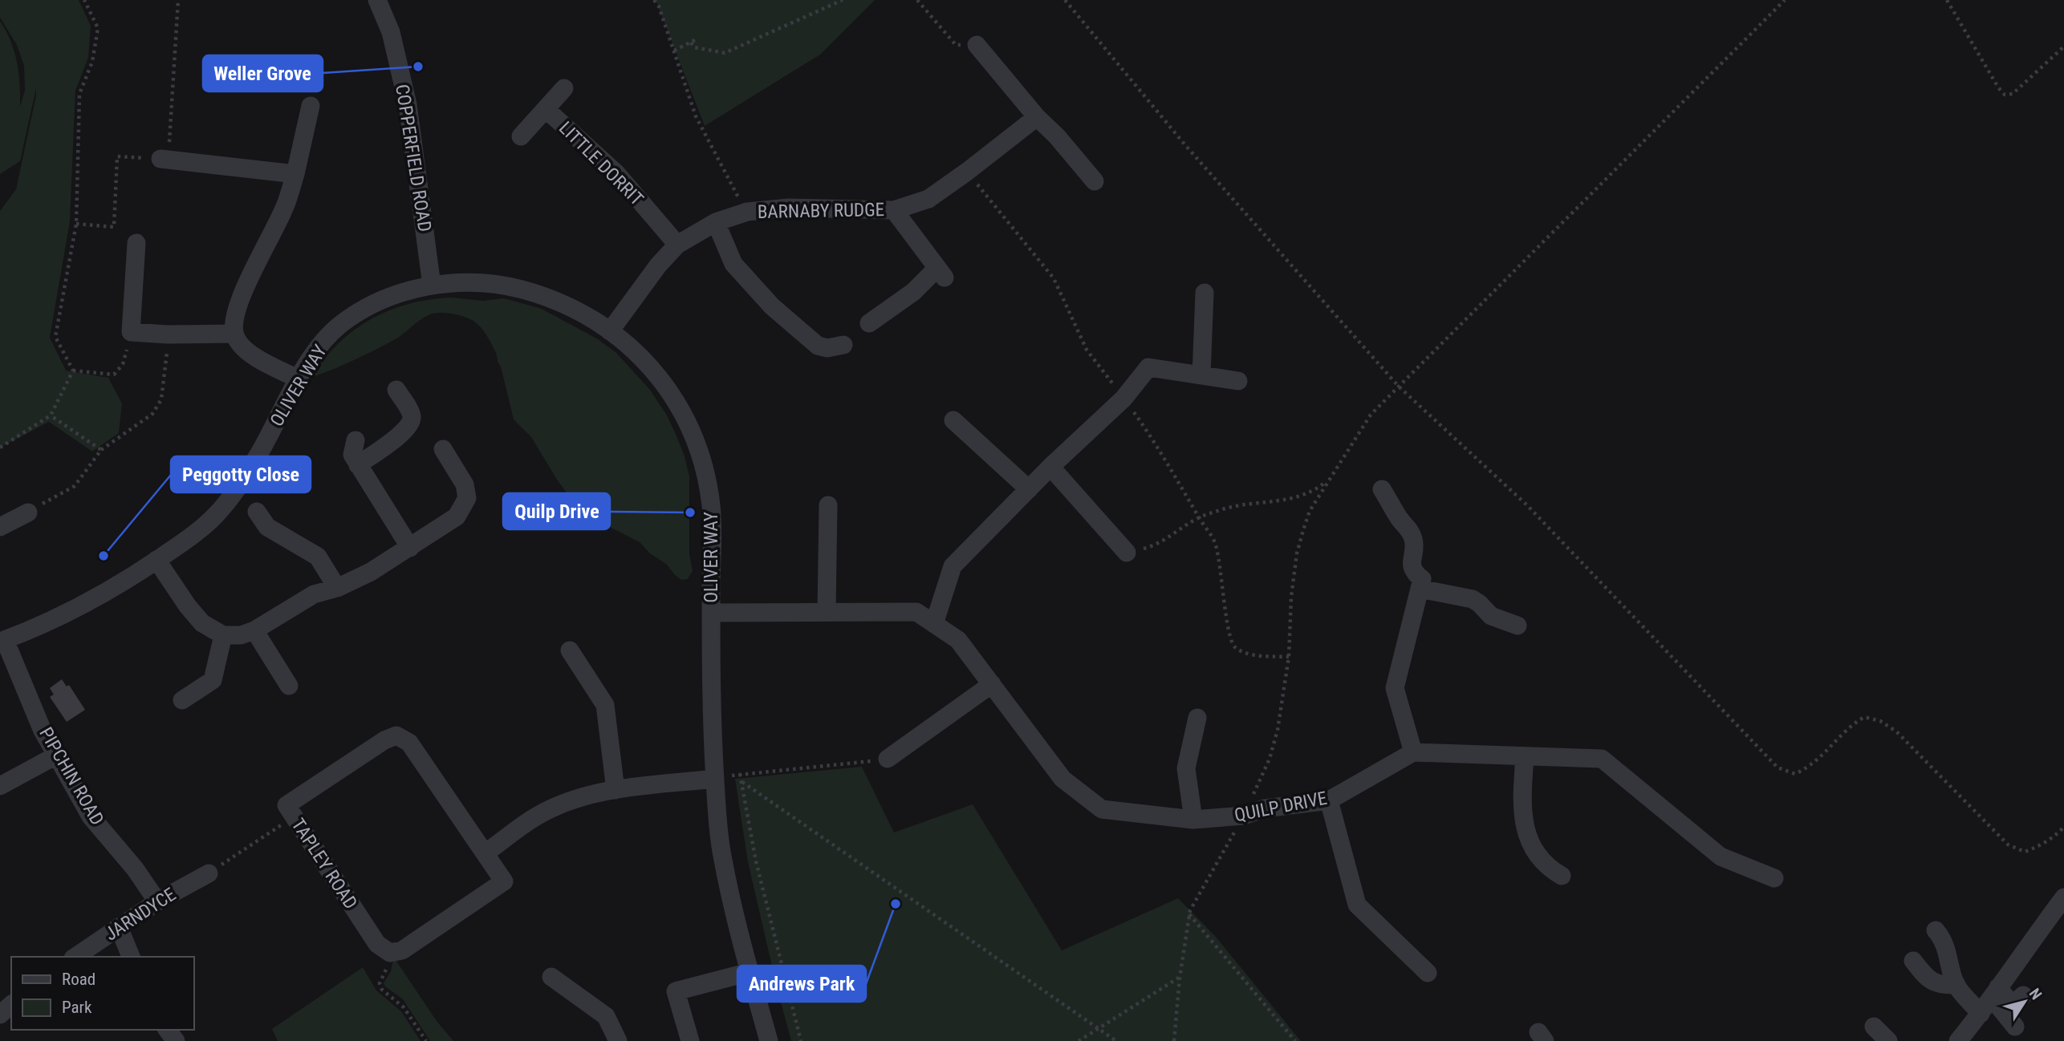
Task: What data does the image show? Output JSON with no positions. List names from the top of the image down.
{
  "streets": {
    "street": [
      "COPPERFIELD ROAD",
      "LITTLE DORRIT",
      "BARNABY RUDGE",
      "OLIVER WAY",
      "PIPCHIN ROAD",
      "QUILP DRIVE",
      "TAPLEY ROAD",
      "JARNDYCE"
    ]
  },
  "crossings": [
    ["COPPERFIELD ROAD", "OLIVER WAY"],
    ["LITTLE DORRIT", "BARNABY RUDGE"],
    ["BARNABY RUDGE", "OLIVER WAY"],
    ["OLIVER WAY", "PIPCHIN ROAD"],
    ["OLIVER WAY", "QUILP DRIVE"],
    ["PIPCHIN ROAD", "JARNDYCE"]
  ],
  "places": [
    "Weller Grove",
    "Quilp Drive",
    "Peggotty Close",
    "Andrews Park"
  ],
  "legend": ["Road", "Park"],
  "north": "top right"
}
